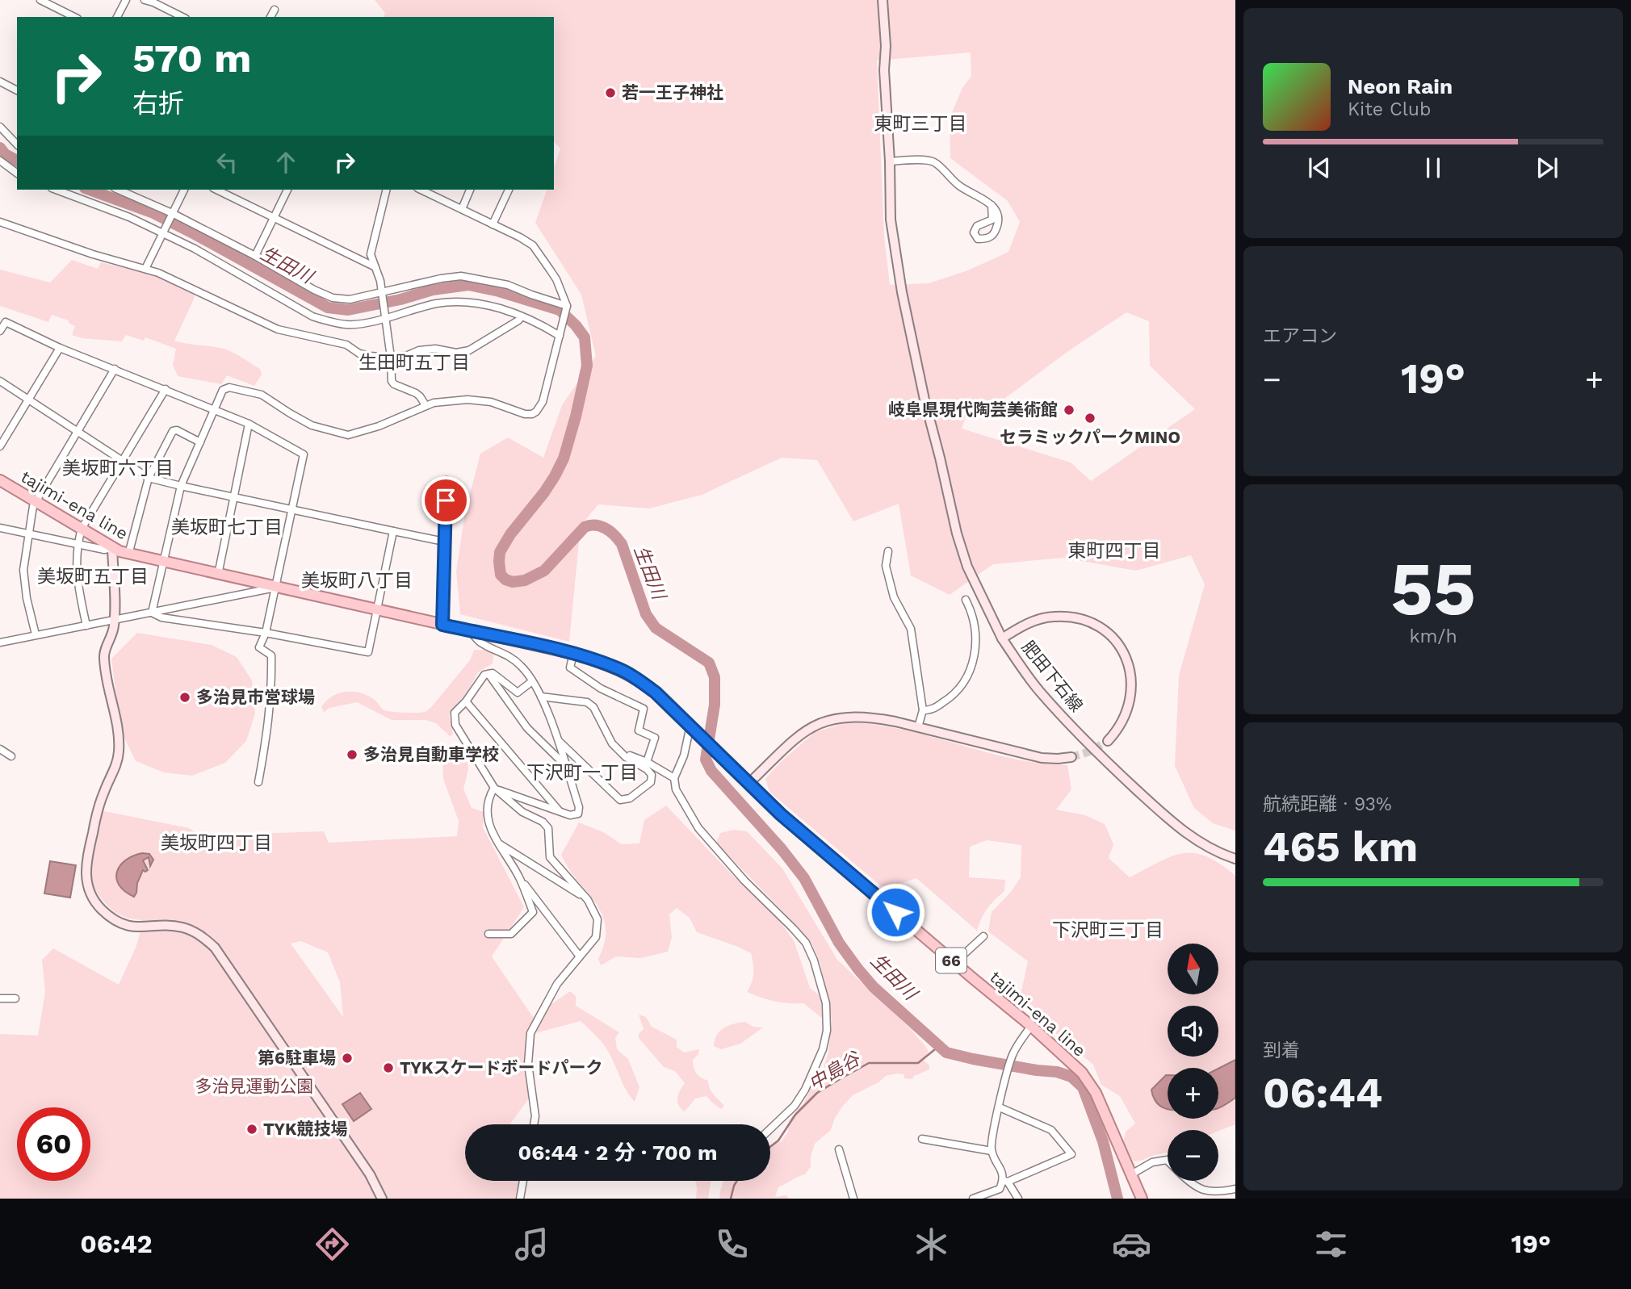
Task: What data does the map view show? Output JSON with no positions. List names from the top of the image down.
{
  "streets": {
    "main road": ["tajimi-ena line", "66"],
    "street": ["肥田下石線"]
  },
  "districts": [
    "東町三丁目",
    "生田町五丁目",
    "美坂町六丁目",
    "美坂町七丁目",
    "東町四丁目",
    "美坂町五丁目",
    "美坂町八丁目",
    "下沢町一丁目",
    "美坂町四丁目",
    "下沢町三丁目"
  ],
  "water": ["生田川", "中島谷"],
  "parks": ["多治見運動公園"],
  "places": [
    "若一王子神社",
    "岐阜県現代陶芸美術館",
    "セラミックパークMINO",
    "多治見市営球場",
    "多治見自動車学校",
    "第6駐車場",
    "TYKスケードボードパーク",
    "TYK競技場"
  ],
  "north": "top",
  "page": {
    "turn": ["570 m", "右折"],
    "song": ["Neon Rain", "Kite Club"],
    "tile": [
      "エアコン",
      ["55", "km/h"],
      ["航続距離 · 93%", "465 km"],
      ["到着", "06:44"]
    ],
    "heat": ["−", "19°", "+"],
    "map_buttons": ["+", "−"],
    "limit": "60",
    "trip": "06:44 · 2 分 · 700 m",
    "tabs": ["06:42", "19°"]
  }
}
